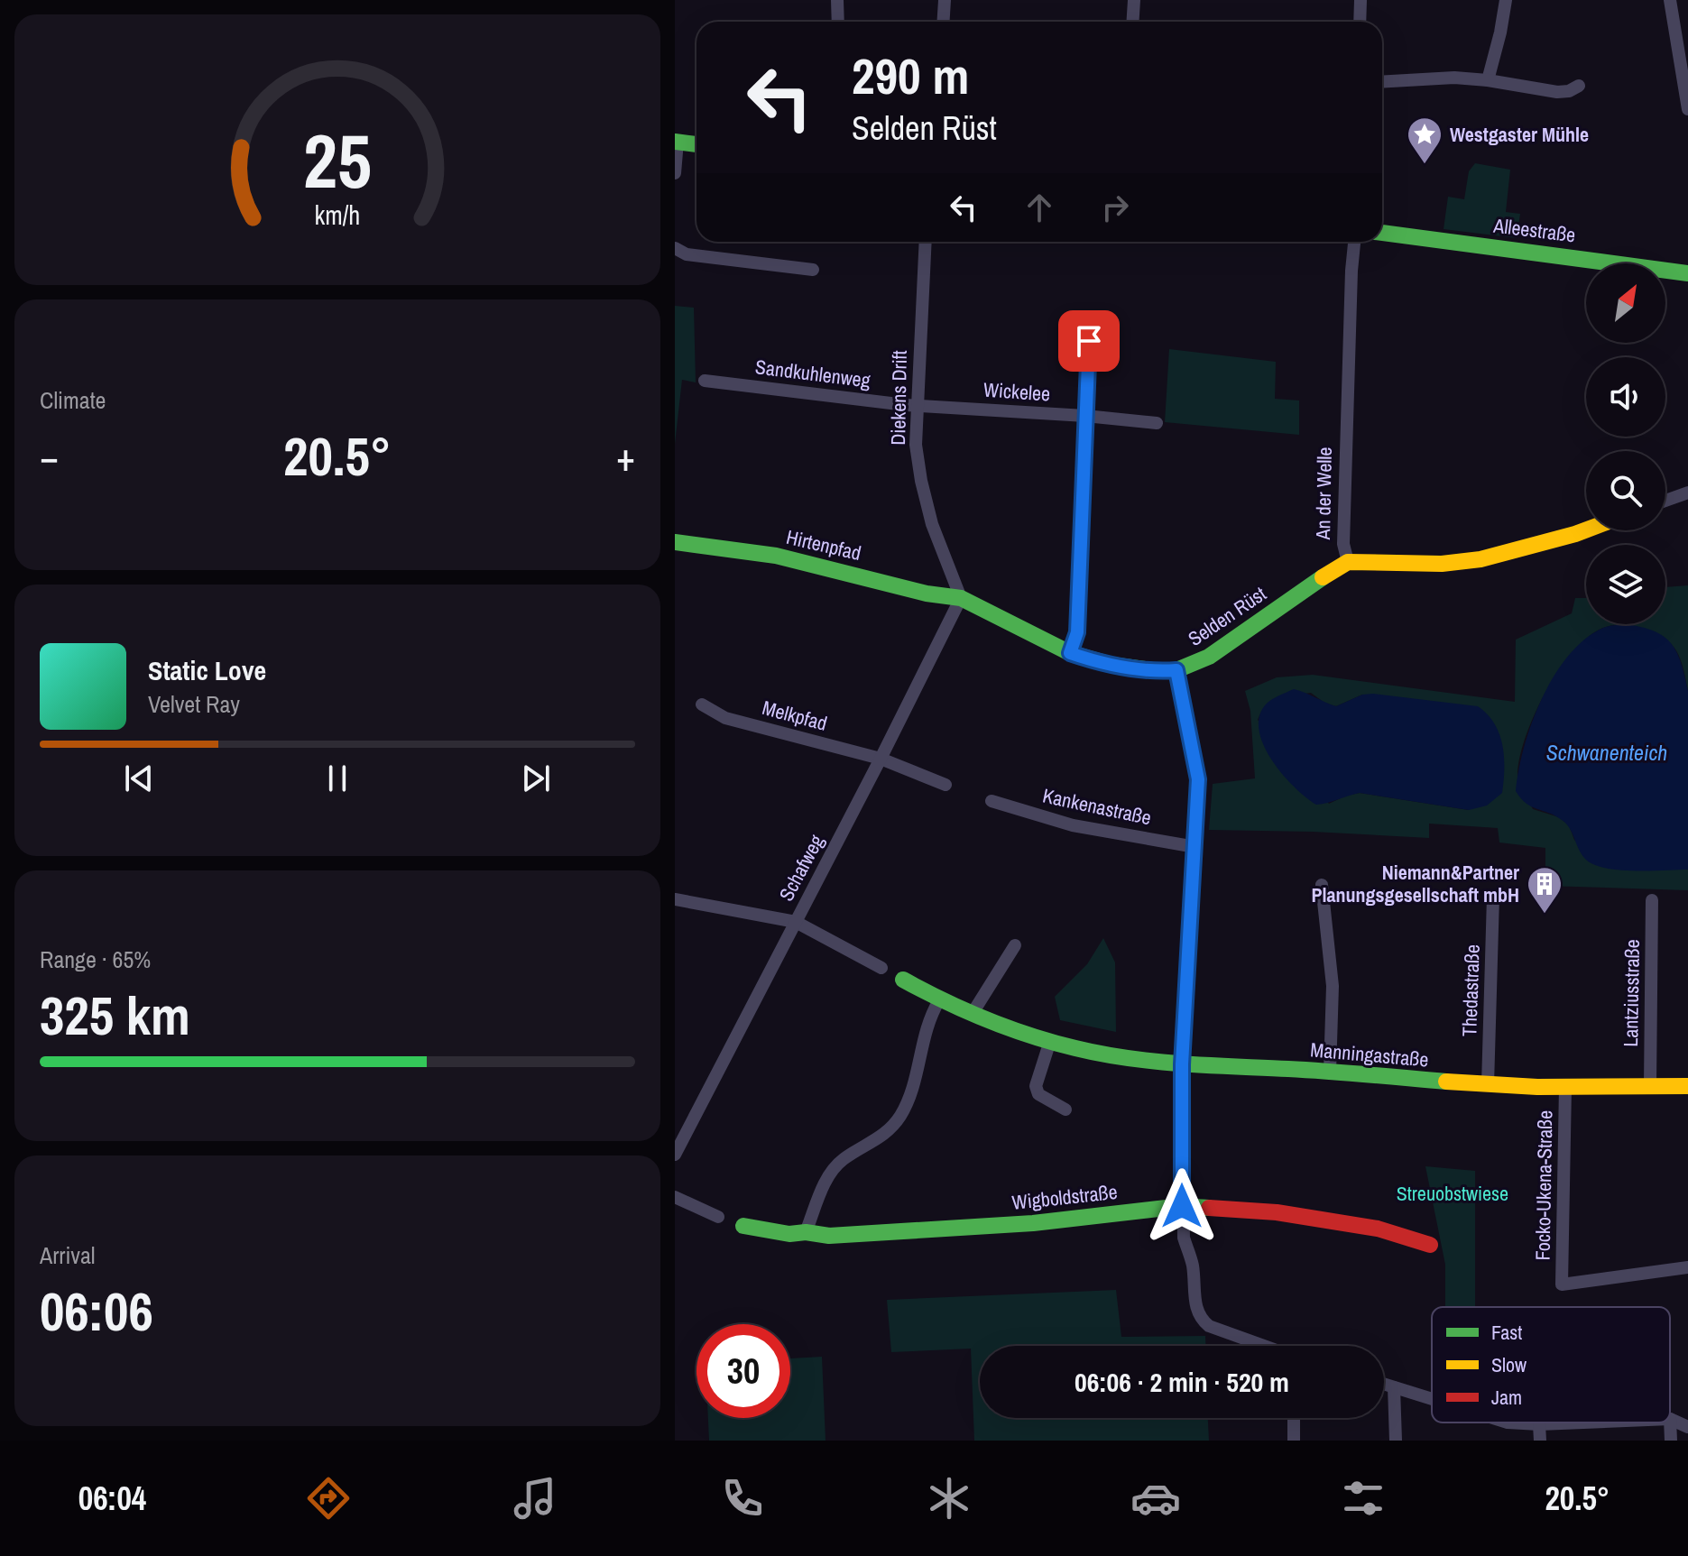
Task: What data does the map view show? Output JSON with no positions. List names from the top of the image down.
{
  "streets": {
    "street": [
      "Alleestraße",
      "Sandkuhlenweg",
      "Wickelee",
      "Diekens Drift",
      "An der Welle",
      "Hirtenpfad",
      "Selden Rüst",
      "Melkpfad",
      "Kankenastraße",
      "Schafweg",
      "Thedastraße",
      "Lantziusstraße",
      "Manningastraße",
      "Focko-Ukena-Straße",
      "Wigboldstraße"
    ]
  },
  "crossings": [
    ["Sandkuhlenweg", "Wickelee"],
    ["Sandkuhlenweg", "Diekens Drift"],
    ["Wickelee", "Diekens Drift"],
    ["Diekens Drift", "Hirtenpfad"],
    ["Diekens Drift", "Selden Rüst"],
    ["Diekens Drift", "Schafweg"],
    ["An der Welle", "Selden Rüst"],
    ["Hirtenpfad", "Selden Rüst"],
    ["Hirtenpfad", "Schafweg"],
    ["Selden Rüst", "Schafweg"],
    ["Melkpfad", "Schafweg"],
    ["Thedastraße", "Manningastraße"],
    ["Lantziusstraße", "Manningastraße"],
    ["Manningastraße", "Focko-Ukena-Straße"]
  ],
  "water": ["Schwanenteich"],
  "parks": ["Streuobstwiese"],
  "places": {
    "place": ["Westgaster Mühle"],
    "building": ["Niemann&Partner Planungsgesellschaft mbH"]
  },
  "legend": ["Fast", "Slow", "Jam"],
  "north": "top right",
  "page": {
    "turn": ["290 m", "Selden Rüst"],
    "tile": [
      "Climate",
      ["Range · 65%", "325 km"],
      ["Arrival", "06:06"]
    ],
    "heat": ["−", "20.5°", "+"],
    "song": ["Static Love", "Velvet Ray"],
    "limit": "30",
    "trip": "06:06 · 2 min · 520 m",
    "tabs": ["06:04", "20.5°"],
    "gauge": ["25", "km/h"]
  }
}
